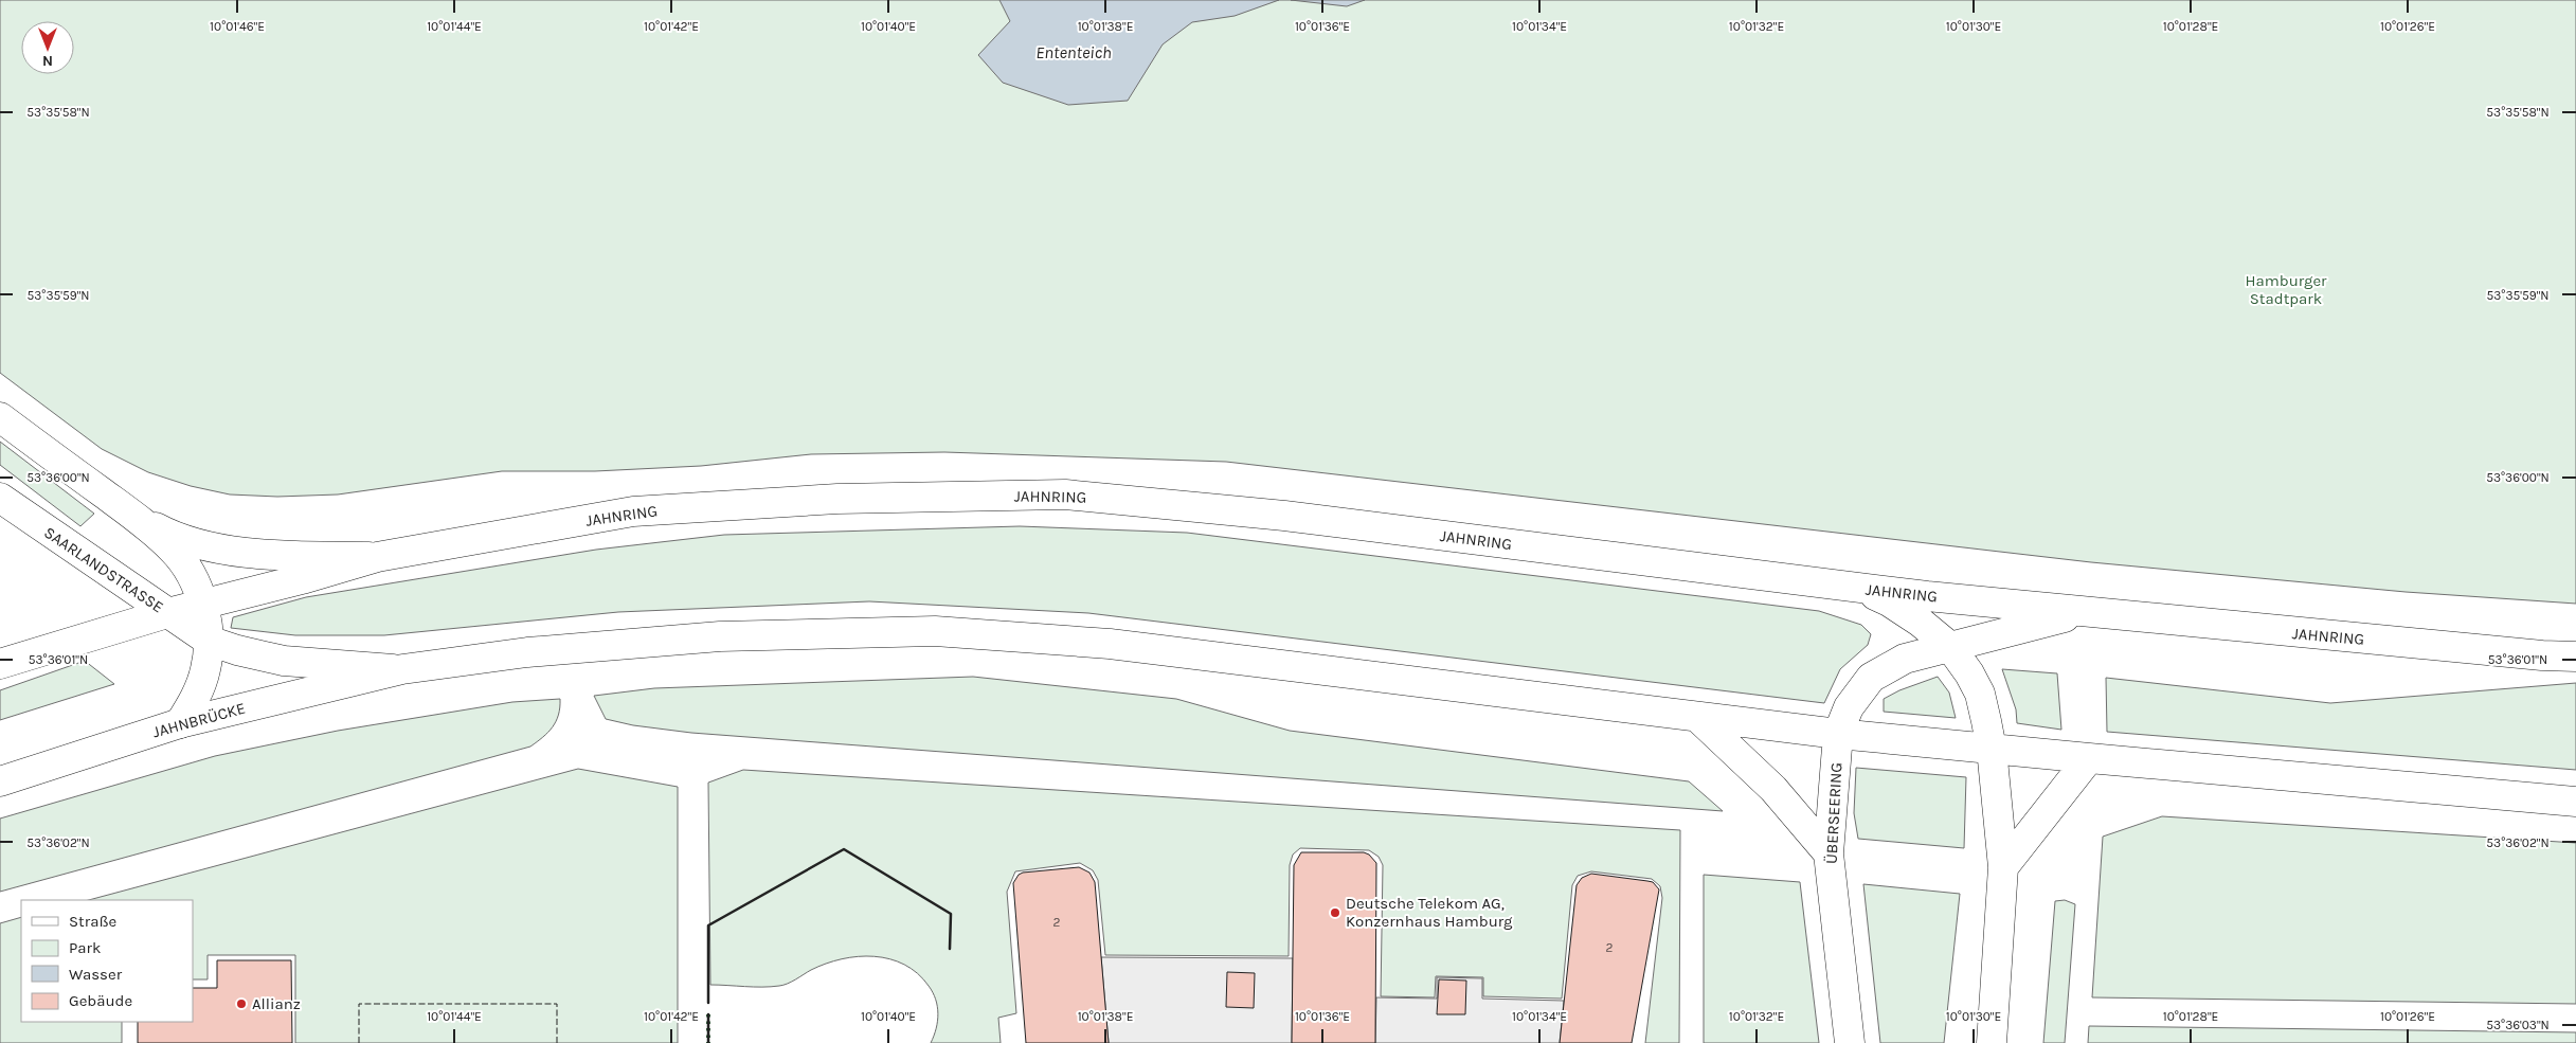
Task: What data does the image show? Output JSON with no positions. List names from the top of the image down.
{
  "streets": {
    "main road": [
      "JAHNRING",
      "SAARLANDSTRASSE",
      "JAHNBRÜCKE",
      "ÜBERSEERING"
    ]
  },
  "crossings": [
    ["JAHNRING", "ÜBERSEERING"],
    ["SAARLANDSTRASSE", "JAHNBRÜCKE"]
  ],
  "water": ["Ententeich"],
  "parks": ["Hamburger Stadtpark"],
  "places": ["Deutsche Telekom AG, Konzernhaus Hamburg", "Allianz"],
  "house_numbers": ["2", "2"],
  "legend": [
    "Straße",
    "Park",
    "Wasser",
    "Gebäude"
  ],
  "north": "bottom",
  "coordinates": [
    "10°01'46\"E",
    "10°01'44\"E",
    "10°01'42\"E",
    "10°01'40\"E",
    "10°01'38\"E",
    "10°01'36\"E",
    "10°01'34\"E",
    "10°01'32\"E",
    "10°01'30\"E",
    "10°01'28\"E",
    "10°01'26\"E",
    "53°35'58\"N",
    "53°35'59\"N",
    "53°36'00\"N",
    "53°36'01\"N",
    "53°36'02\"N",
    "53°36'03\"N"
  ]
}
